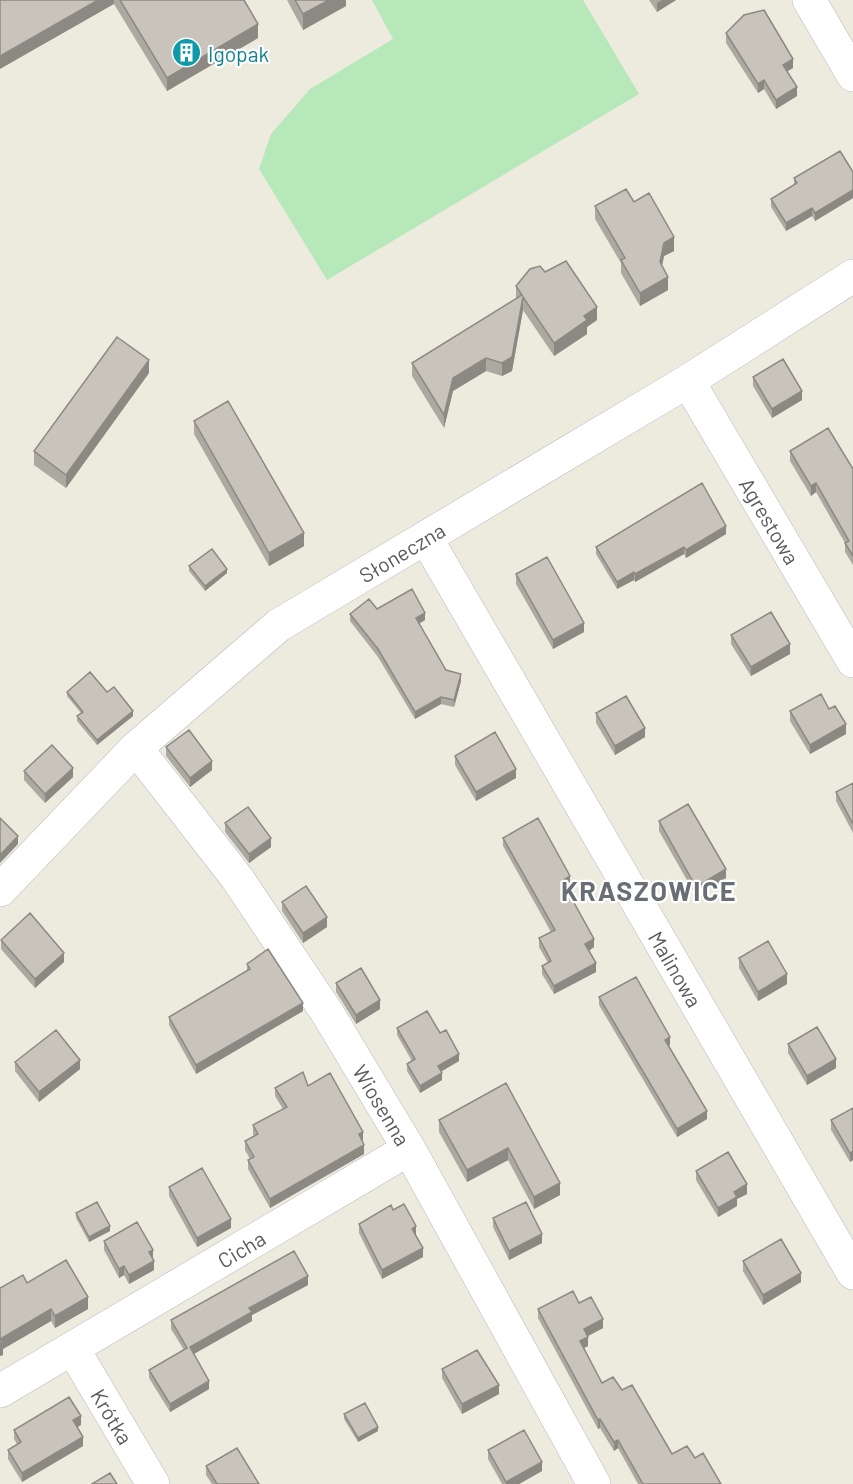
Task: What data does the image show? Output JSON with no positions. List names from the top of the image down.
{
  "streets": {
    "street": [
      "Agrestowa",
      "Słoneczna",
      "Malinowa",
      "Wiosenna",
      "Cicha",
      "Krótka"
    ]
  },
  "crossings": [
    ["Agrestowa", "Słoneczna"],
    ["Słoneczna", "Malinowa"],
    ["Słoneczna", "Wiosenna"],
    ["Wiosenna", "Cicha"],
    ["Cicha", "Krótka"]
  ],
  "districts": ["KRASZOWICE"],
  "places": {
    "building": ["Igopak"]
  }
}
